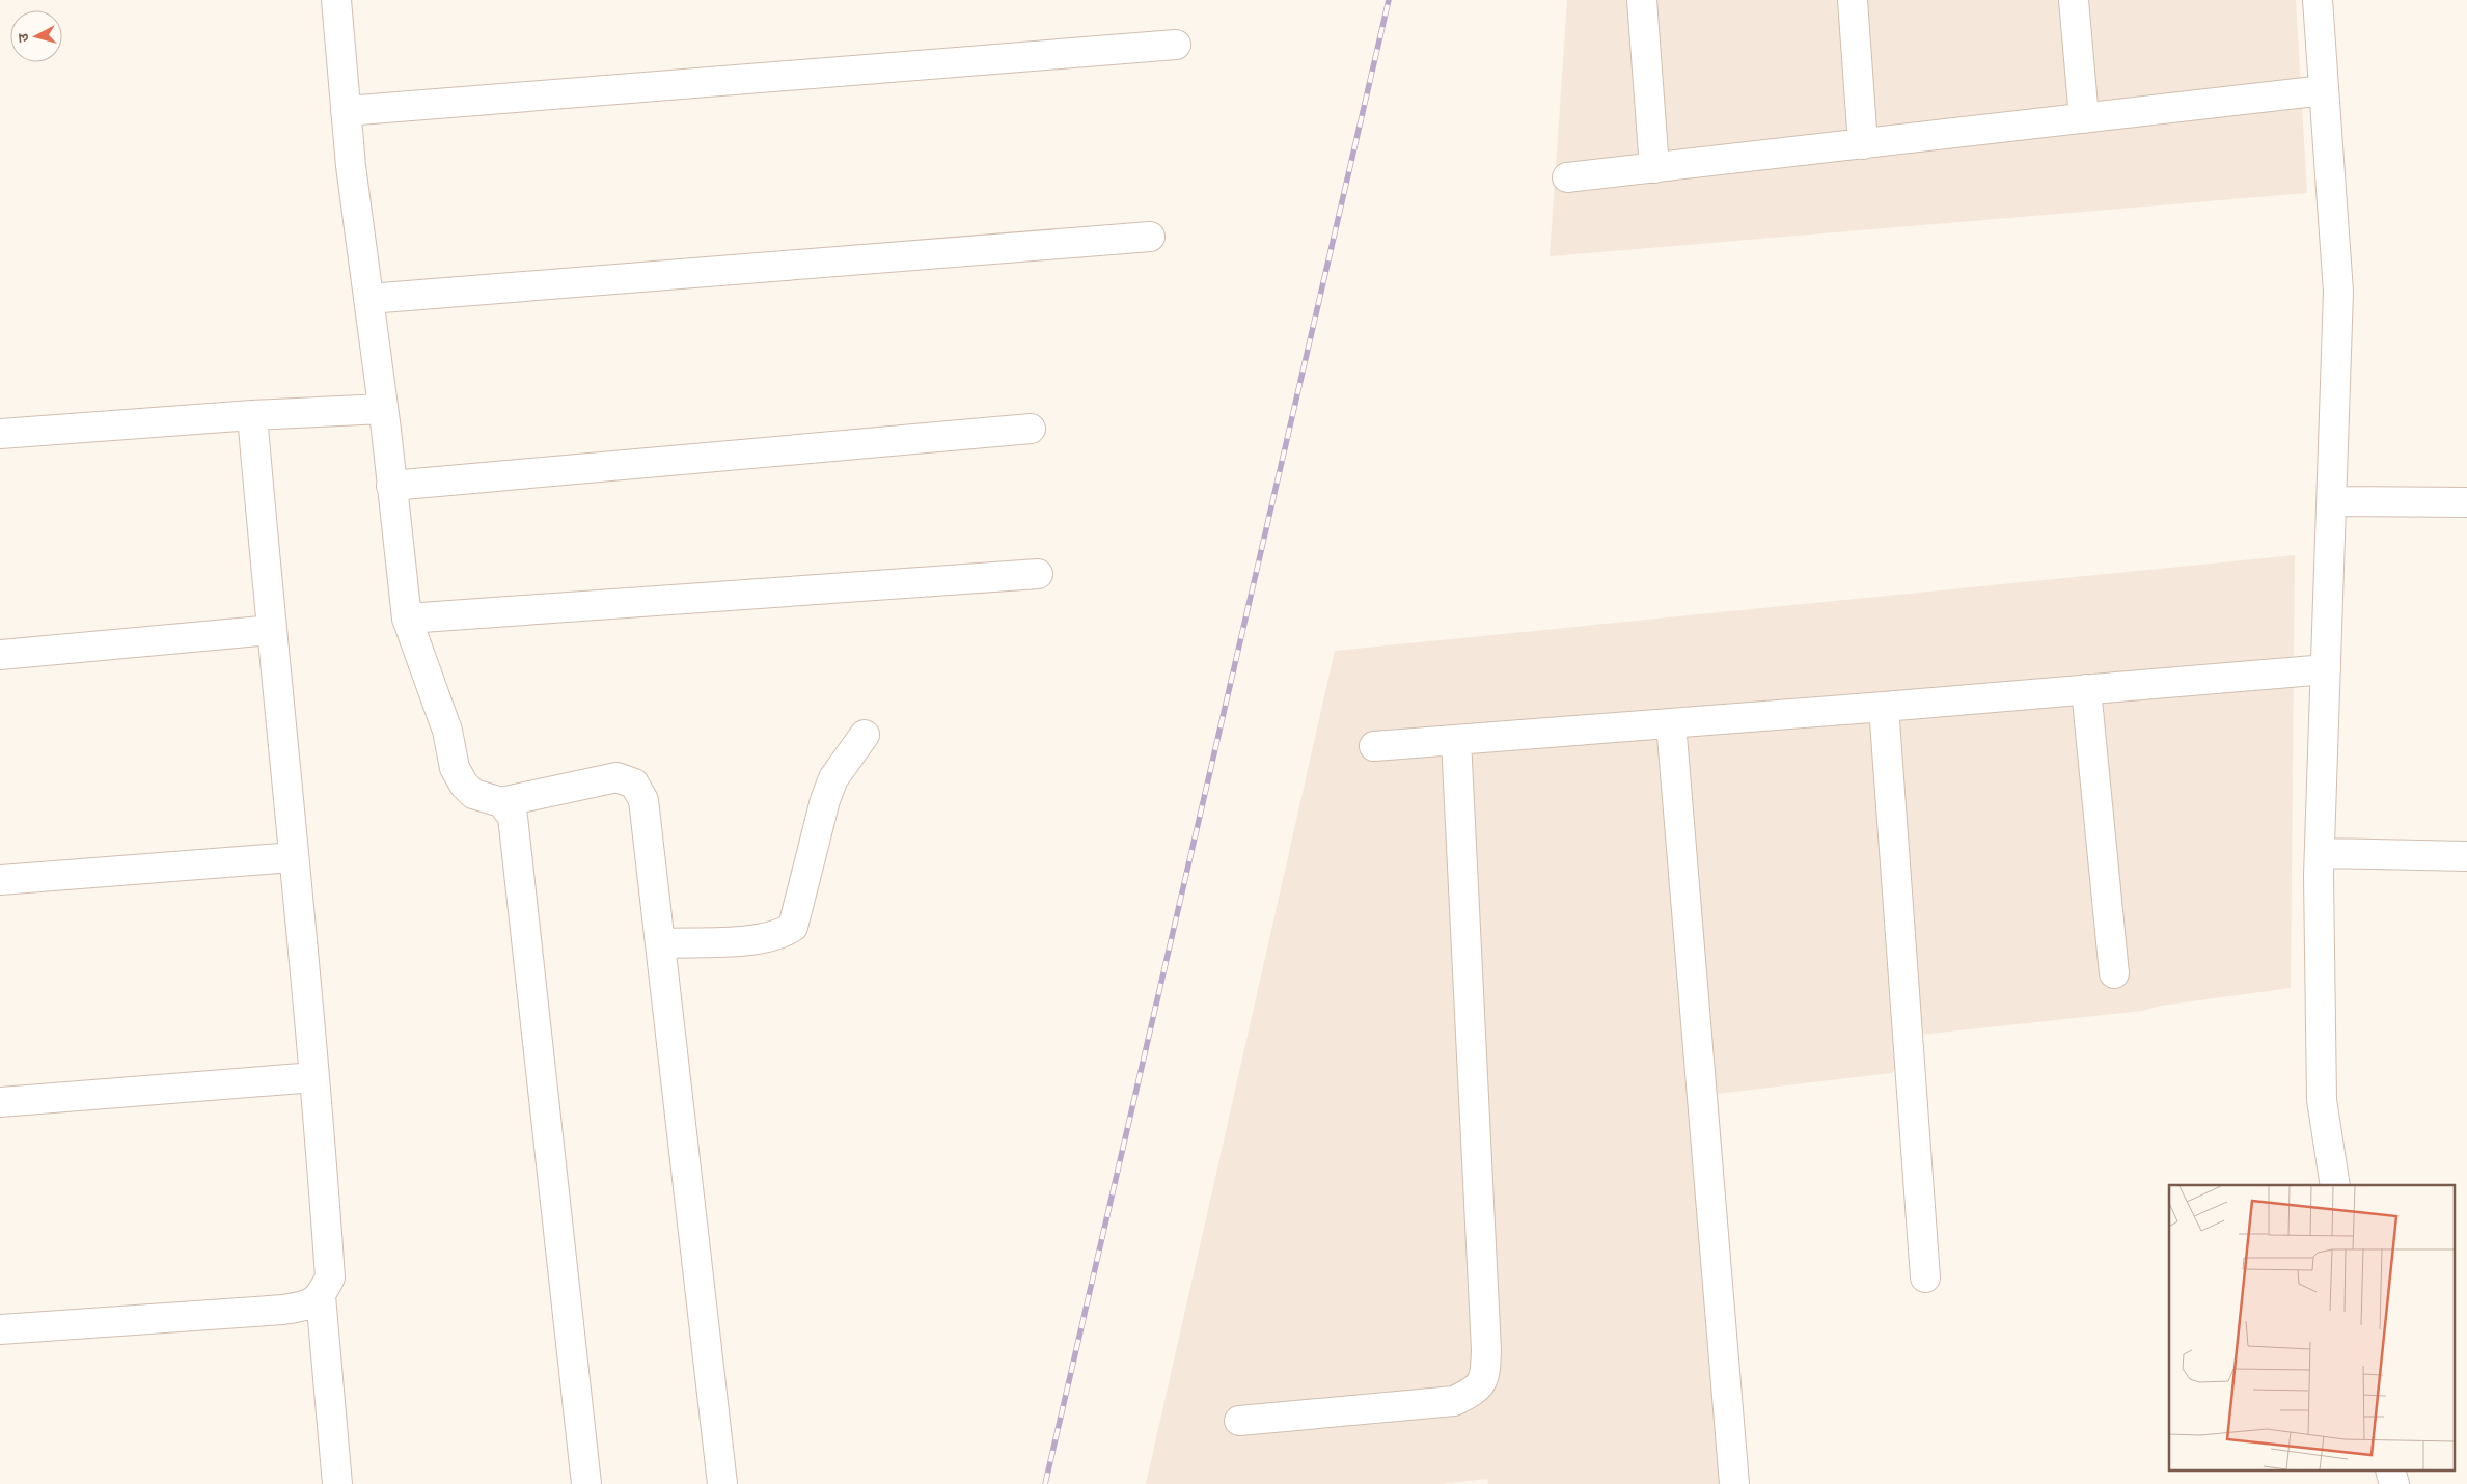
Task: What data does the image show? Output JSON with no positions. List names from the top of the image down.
{
  "north": "left"
}
